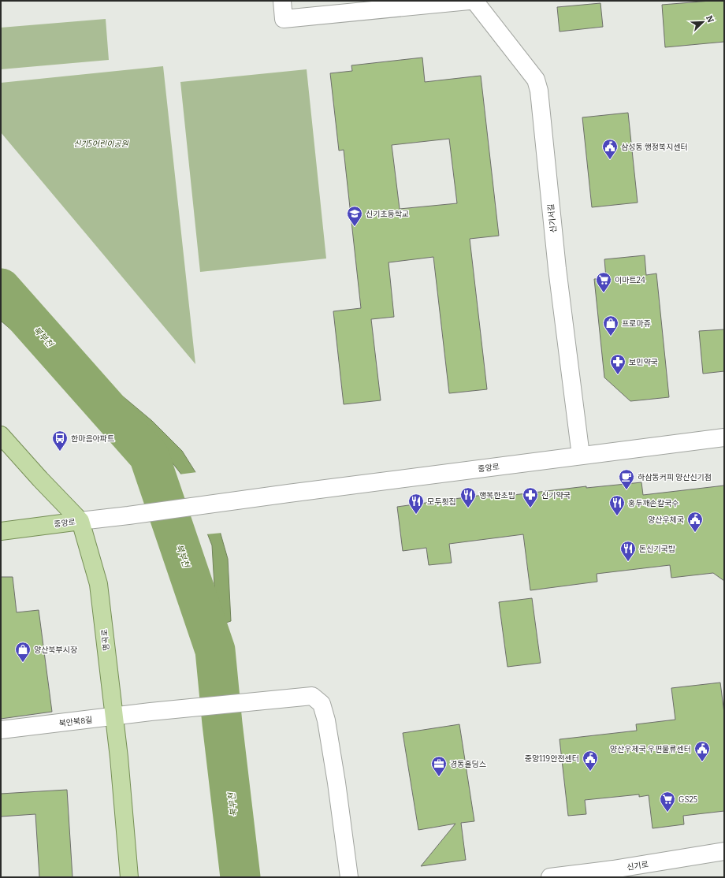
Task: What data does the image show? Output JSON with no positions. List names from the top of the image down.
{
  "streets": {
    "main road": ["중앙로", "명곡로"],
    "street": ["신기서길", "북안북8길", "신기로"]
  },
  "crossings": [
    ["신기서길", "중앙로"],
    ["중앙로", "명곡로"],
    ["명곡로", "북안북8길"]
  ],
  "water": ["북부천"],
  "parks": ["신기5어린이공원"],
  "places": {
    "public building": [
      "삼성동 행정복지센터",
      "양산우체국",
      "양산우체국 우편물류센터",
      "중앙119안전센터"
    ],
    "school or university": ["신기초등학교"],
    "supermarket": ["이마트24", "GS25"],
    "shop": ["프로마쥬", "양산북부시장"],
    "pharmacy": ["보민약국", "신기약국"],
    "bus stop": ["한마음아파트"],
    "cafe": ["하삼동커피 양산신기점"],
    "restaurant": [
      "행복한초밥",
      "모두횟집",
      "홍두깨손칼국수",
      "돈신기국밥"
    ],
    "office": ["경동홀딩스"]
  },
  "north": "top right"
}
